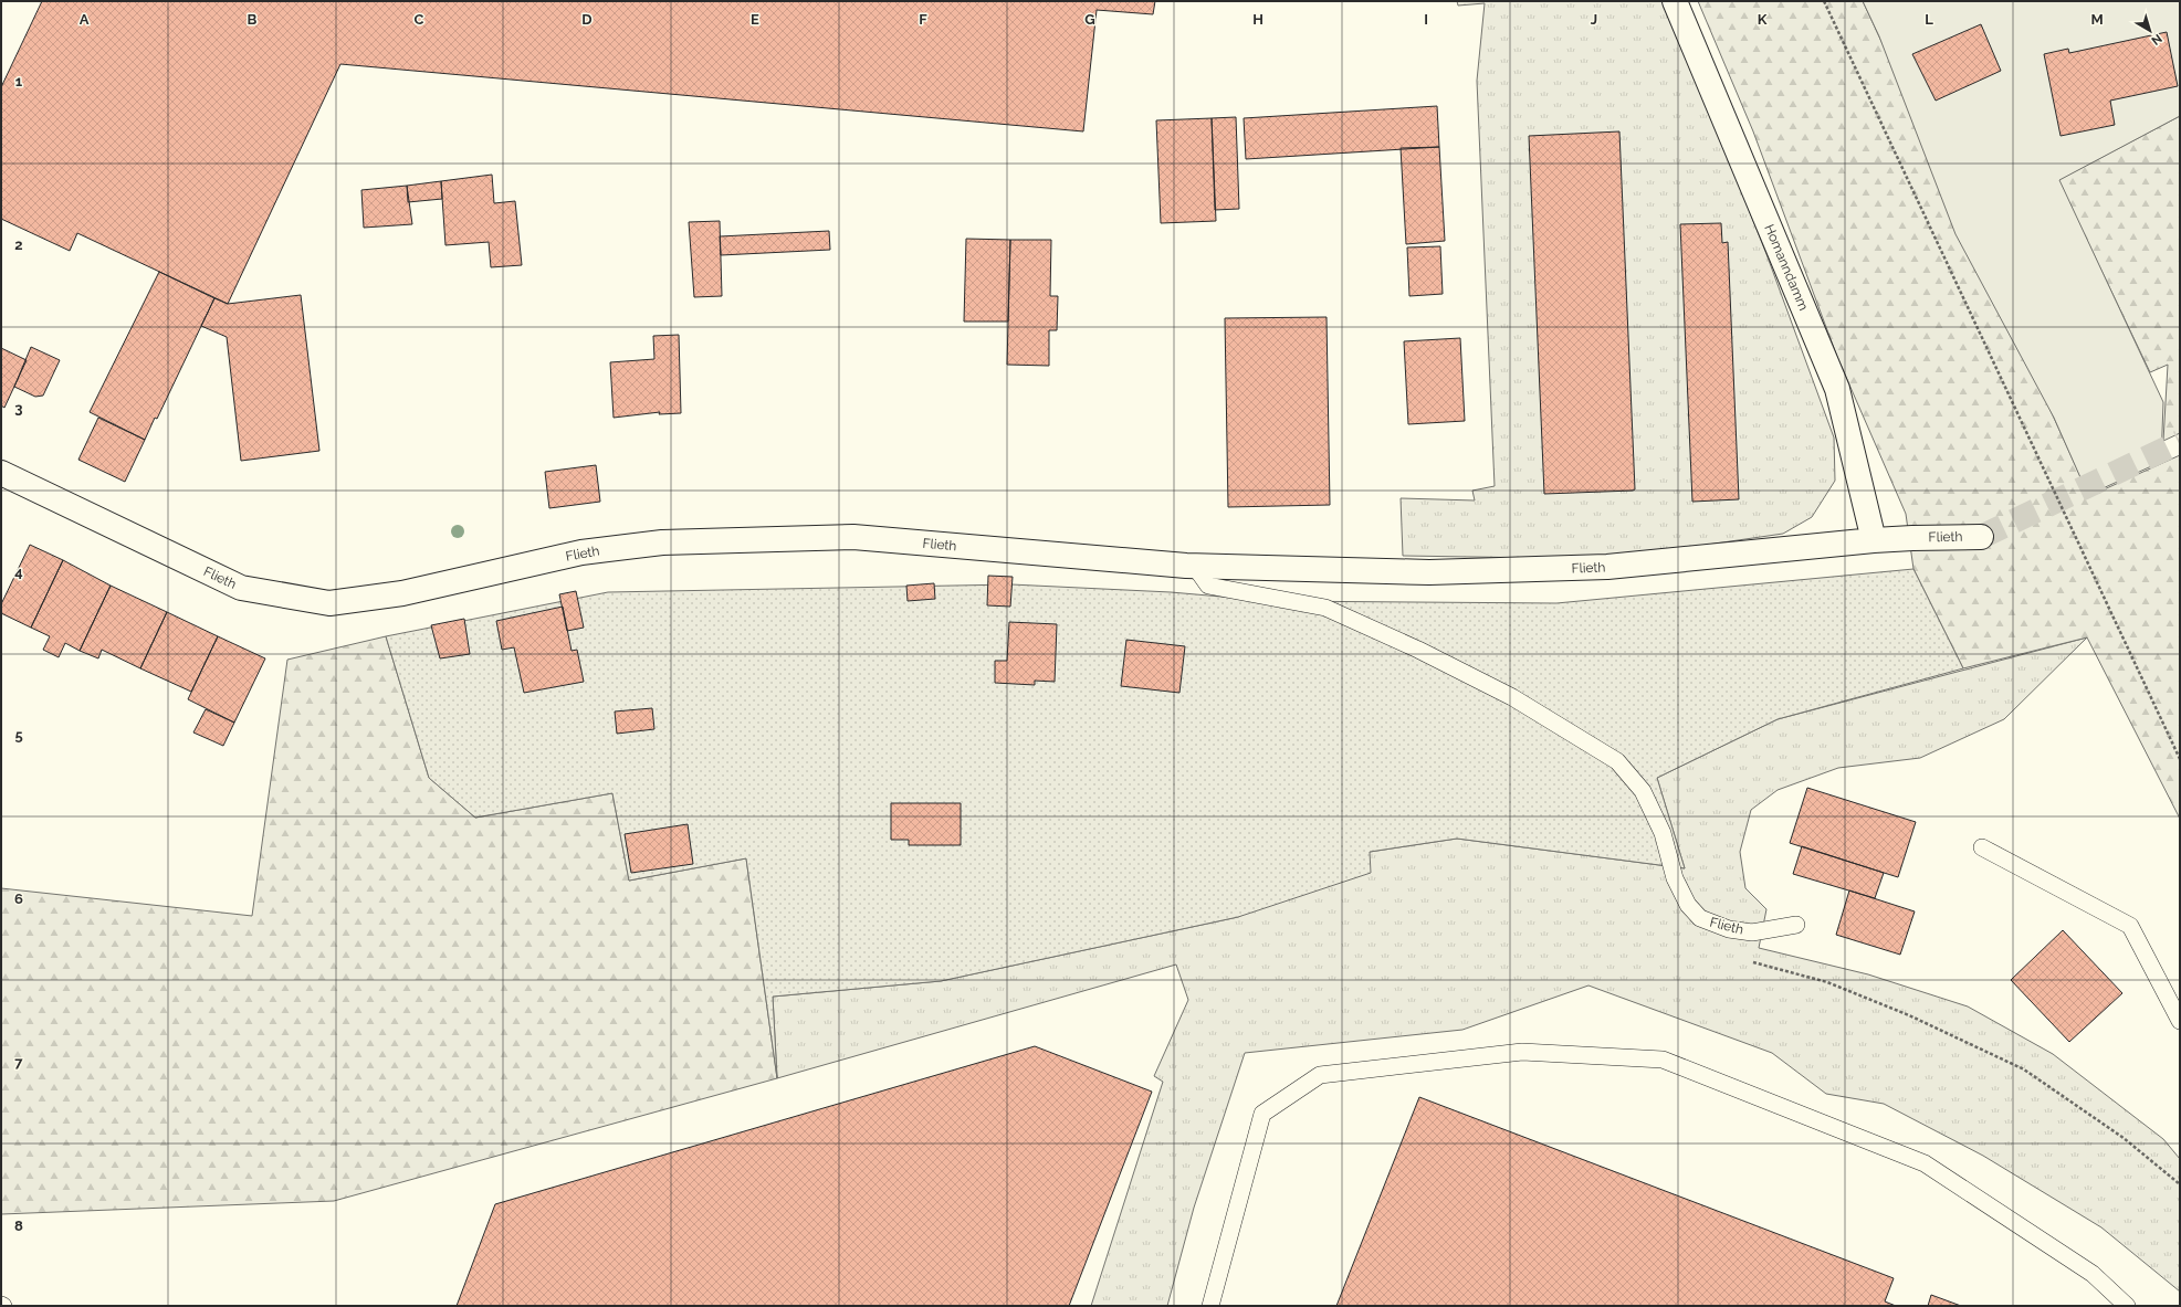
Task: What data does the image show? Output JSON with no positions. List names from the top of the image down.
{
  "streets": {
    "street": ["Homanndamm", "Flieth"]
  },
  "crossings": [
    ["Homanndamm", "Flieth"]
  ],
  "north": "bottom right",
  "grid": {
    "columns": [
      "A",
      "B",
      "C",
      "D",
      "E",
      "F",
      "G",
      "H",
      "I",
      "J",
      "K",
      "L",
      "M"
    ],
    "rows": [
      "1",
      "2",
      "3",
      "4",
      "5",
      "6",
      "7",
      "8"
    ]
  }
}
